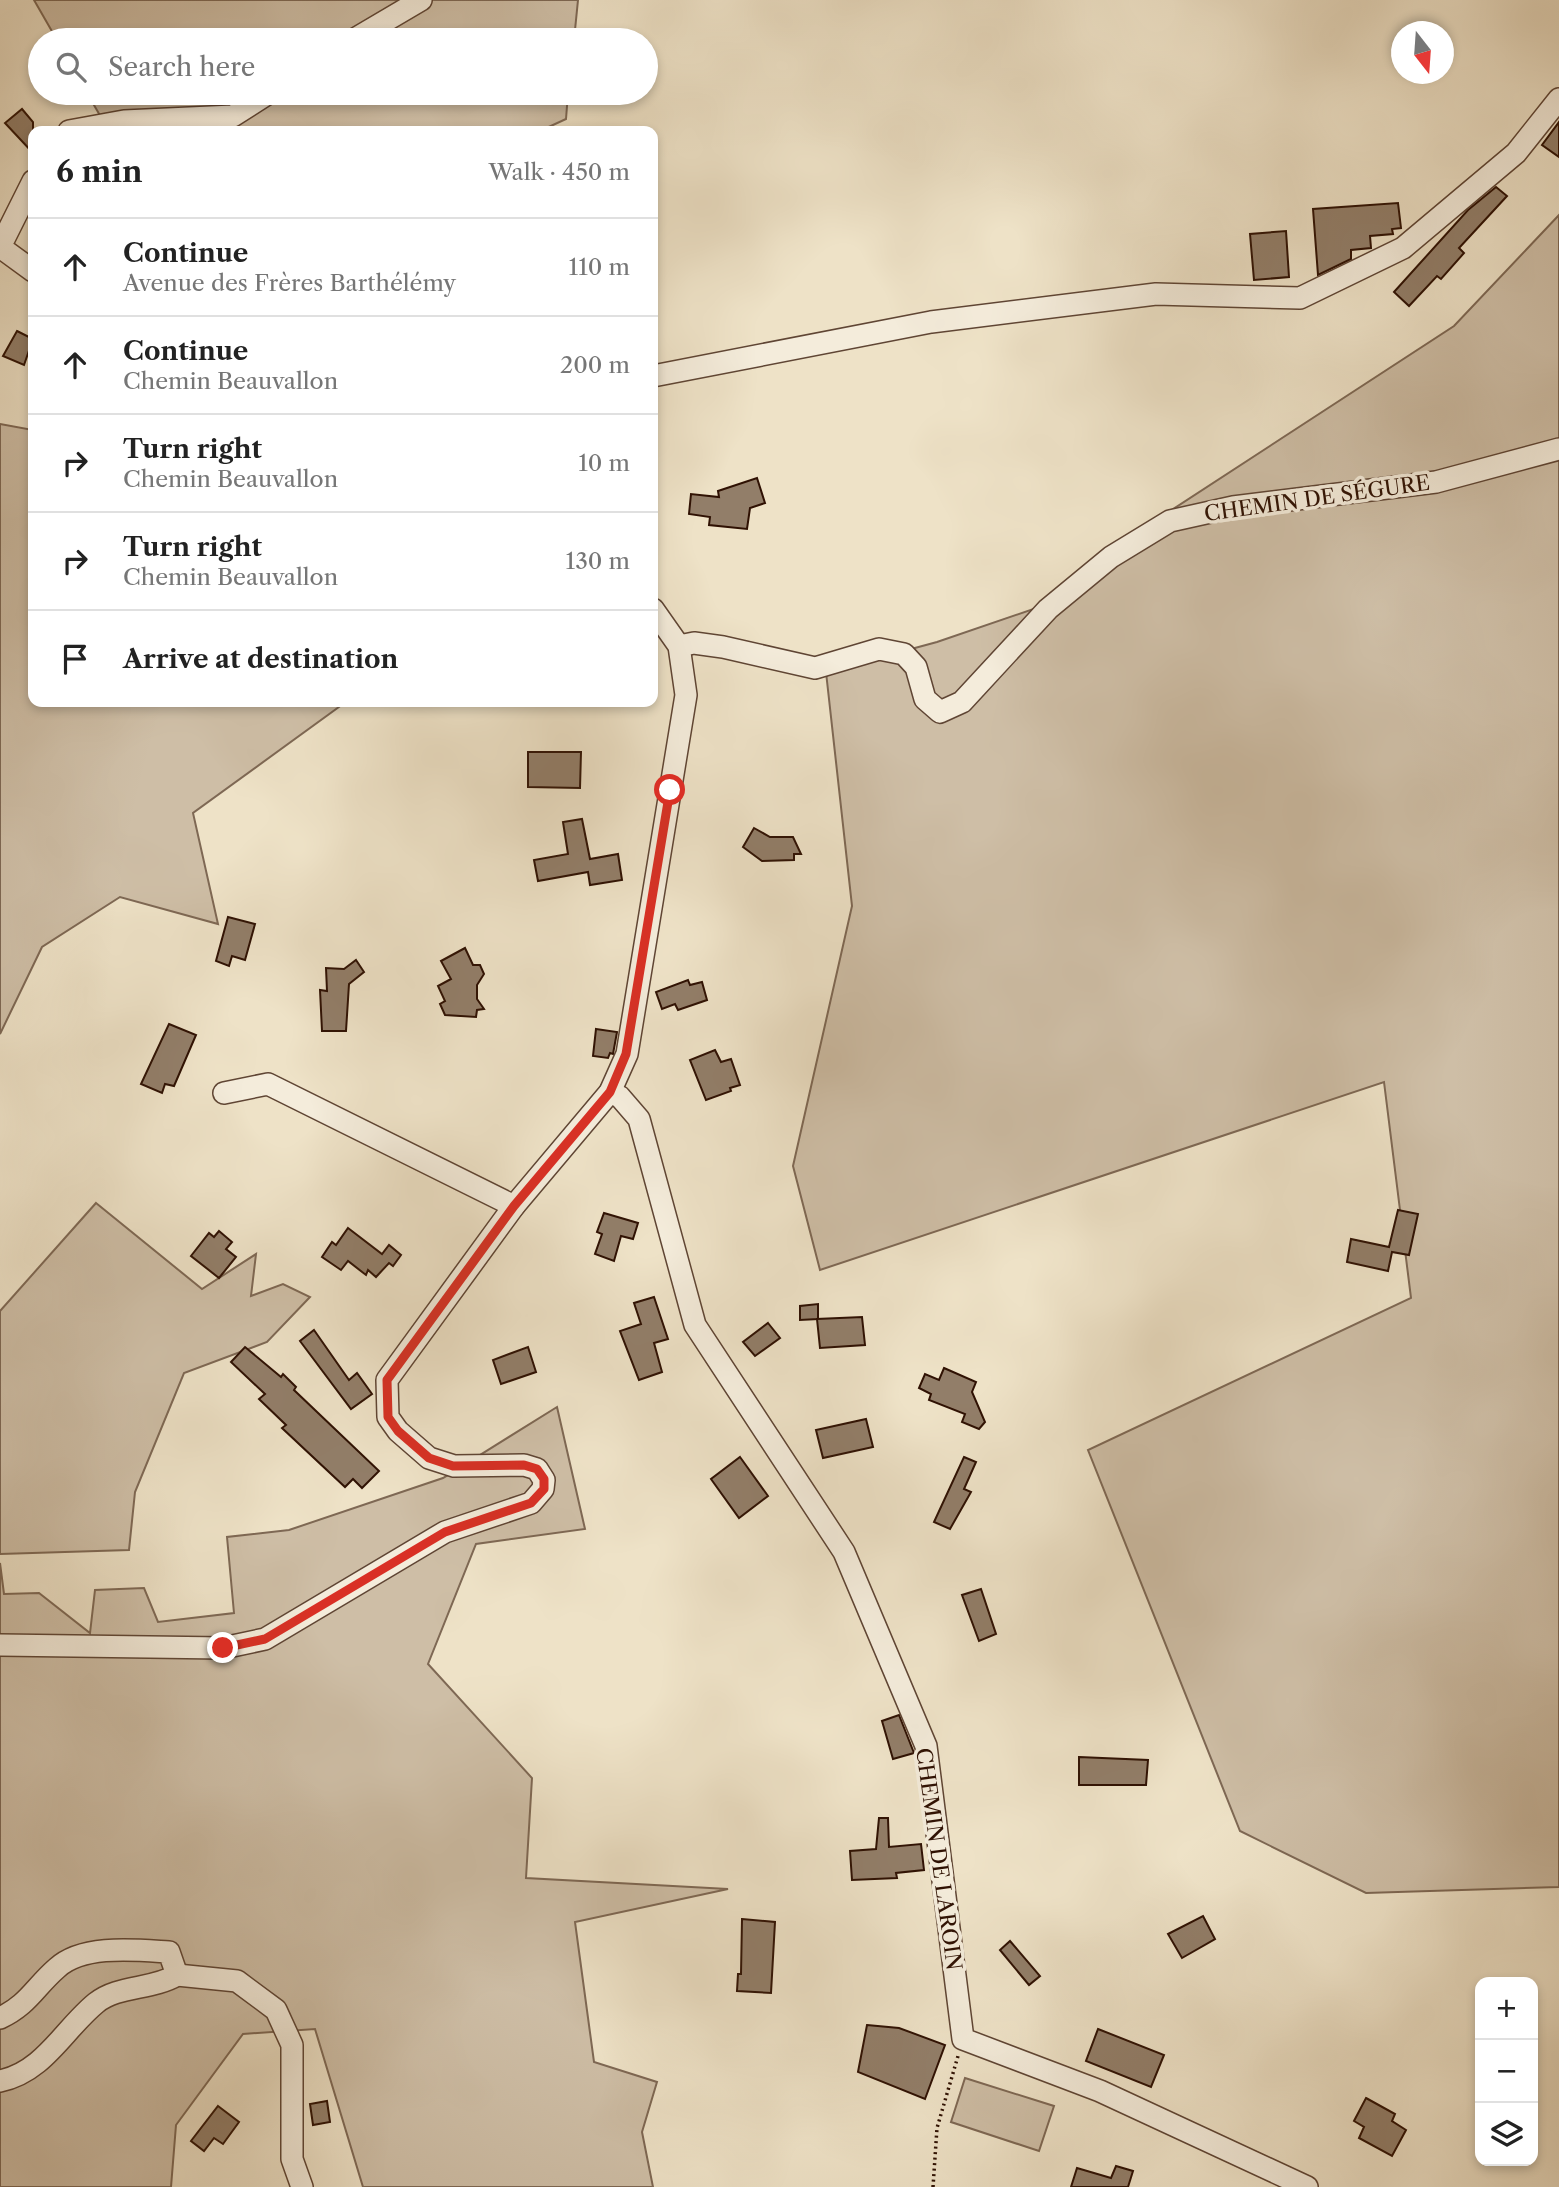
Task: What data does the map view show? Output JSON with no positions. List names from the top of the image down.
{
  "streets": {
    "street": ["CHEMIN DE SÉGURE", "CHEMIN DE LAROIN"]
  },
  "north": "bottom",
  "page": {
    "search": "Search here",
    "heading": ["6 min", "Walk · 450 m"],
    "list": [
      ["Continue", "Avenue des Frères Barthélémy", "110 m"],
      ["Continue", "Chemin Beauvallon", "200 m"],
      ["Turn right", "Chemin Beauvallon", "10 m"],
      ["Turn right", "Chemin Beauvallon", "130 m"],
      "Arrive at destination"
    ],
    "map_buttons": ["+", "−"]
  }
}
